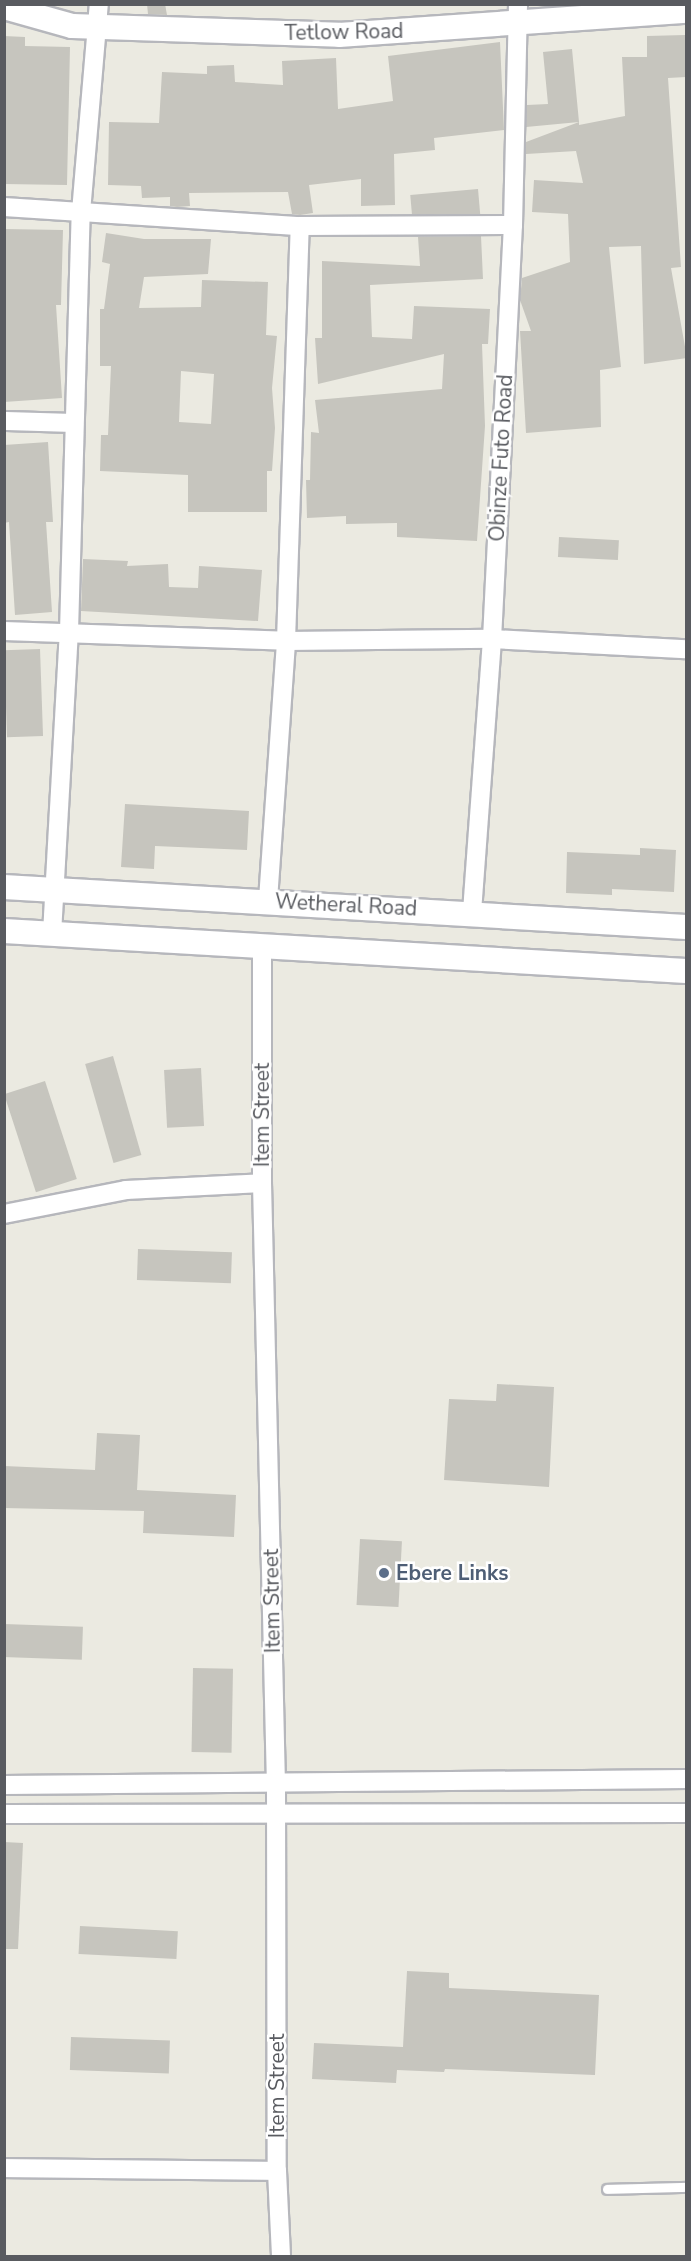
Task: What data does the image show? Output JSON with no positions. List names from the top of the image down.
{
  "streets": {
    "main road": ["Tetlow Road", "Wetheral Road"],
    "street": ["Obinze Futo Road", "Item Street"]
  },
  "crossings": [
    ["Tetlow Road", "Obinze Futo Road"],
    ["Obinze Futo Road", "Wetheral Road"],
    ["Wetheral Road", "Item Street"]
  ],
  "places": ["Ebere Links"]
}
